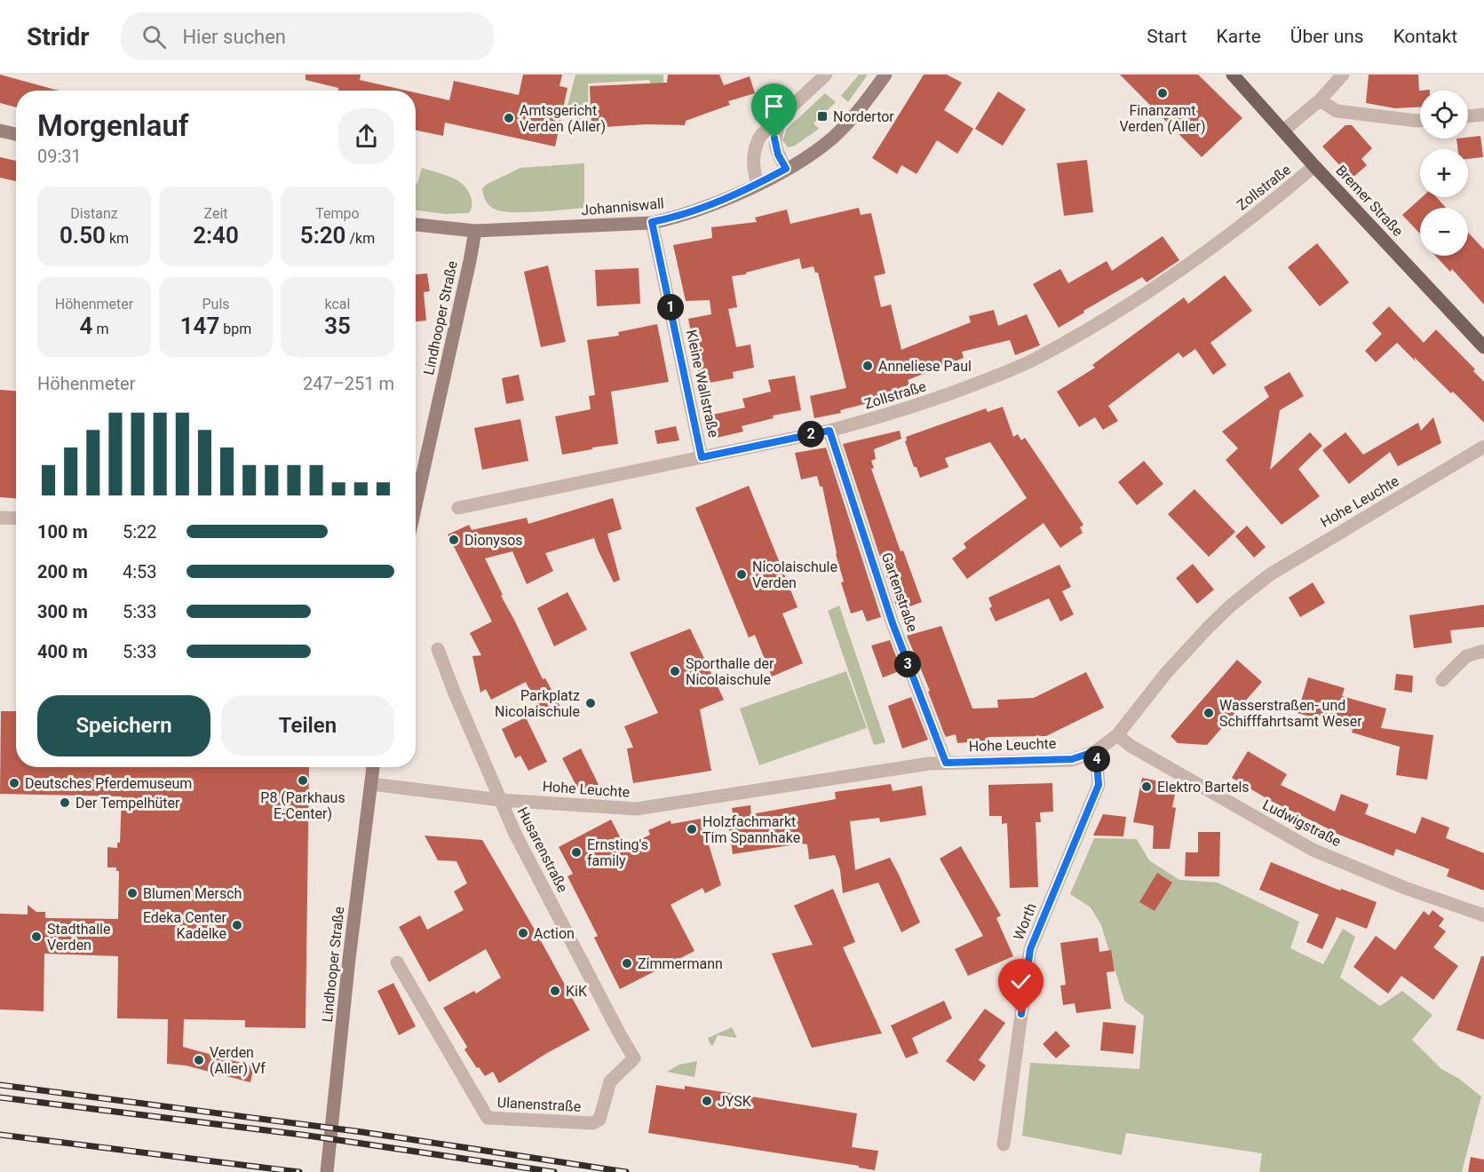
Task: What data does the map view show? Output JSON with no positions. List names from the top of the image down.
{
  "streets": {
    "main road": ["Bremer Straße", "Johanniswall", "Lindhooper Straße"],
    "street": [
      "Zollstraße",
      "Kleine Wallstraße",
      "Hohe Leuchte",
      "Gartenstraße",
      "Ludwigstraße",
      "Husarenstraße",
      "Worth",
      "Ulanenstraße"
    ]
  },
  "crossings": [
    ["Zollstraße", "Bremer Straße"],
    ["Zollstraße", "Kleine Wallstraße"],
    ["Zollstraße", "Gartenstraße"],
    ["Johanniswall", "Lindhooper Straße"],
    ["Johanniswall", "Kleine Wallstraße"],
    ["Lindhooper Straße", "Hohe Leuchte"],
    ["Hohe Leuchte", "Gartenstraße"],
    ["Hohe Leuchte", "Ludwigstraße"],
    ["Hohe Leuchte", "Husarenstraße"],
    ["Hohe Leuchte", "Worth"],
    ["Husarenstraße", "Ulanenstraße"]
  ],
  "places": {
    "other": [
      "Finanzamt Verden (Aller)",
      "Amtsgericht Verden (Aller)",
      "Anneliese Paul",
      "Dionysos",
      "Nicolaischule Verden",
      "Sporthalle der Nicolaischule",
      "Parkplatz Nicolaischule",
      "Wasserstraßen- und Schifffahrtsamt Weser",
      "P8 (Parkhaus E-Center)",
      "Deutsches Pferdemuseum",
      "Elektro Bartels",
      "Der Tempelhüter",
      "Holzfachmarkt Tim Spannhake",
      "Ernsting's family",
      "Blumen Mersch",
      "Edeka Center Kadelke",
      "Action",
      "Stadthalle Verden",
      "Zimmermann",
      "KiK",
      "Verden (Aller) Vf",
      "JYSK"
    ],
    "transit": ["Nordertor"]
  },
  "page": {
    "header": "Stridr",
    "search": "Hier suchen",
    "nav": [
      "Start",
      "Karte",
      "Über uns",
      "Kontakt"
    ],
    "map_buttons": ["+", "−"],
    "heading": ["Morgenlauf", "09:31"],
    "stats": [
      ["Distanz", "0.50 km"],
      ["Zeit", "2:40"],
      ["Tempo", "5:20 /km"],
      ["Höhenmeter", "4 m"],
      ["Puls", "147 bpm"],
      ["kcal", "35"]
    ],
    "pins": [
      "1",
      "2",
      "3",
      "4"
    ],
    "chart": ["Höhenmeter", "247–251 m"],
    "list": [
      {
        "name": "100 m",
        "note": "5:22"
      },
      {
        "name": "200 m",
        "note": "4:53"
      },
      {
        "name": "300 m",
        "note": "5:33"
      },
      {
        "name": "400 m",
        "note": "5:33"
      }
    ],
    "buttons": ["Speichern", "Teilen"]
  }
}
